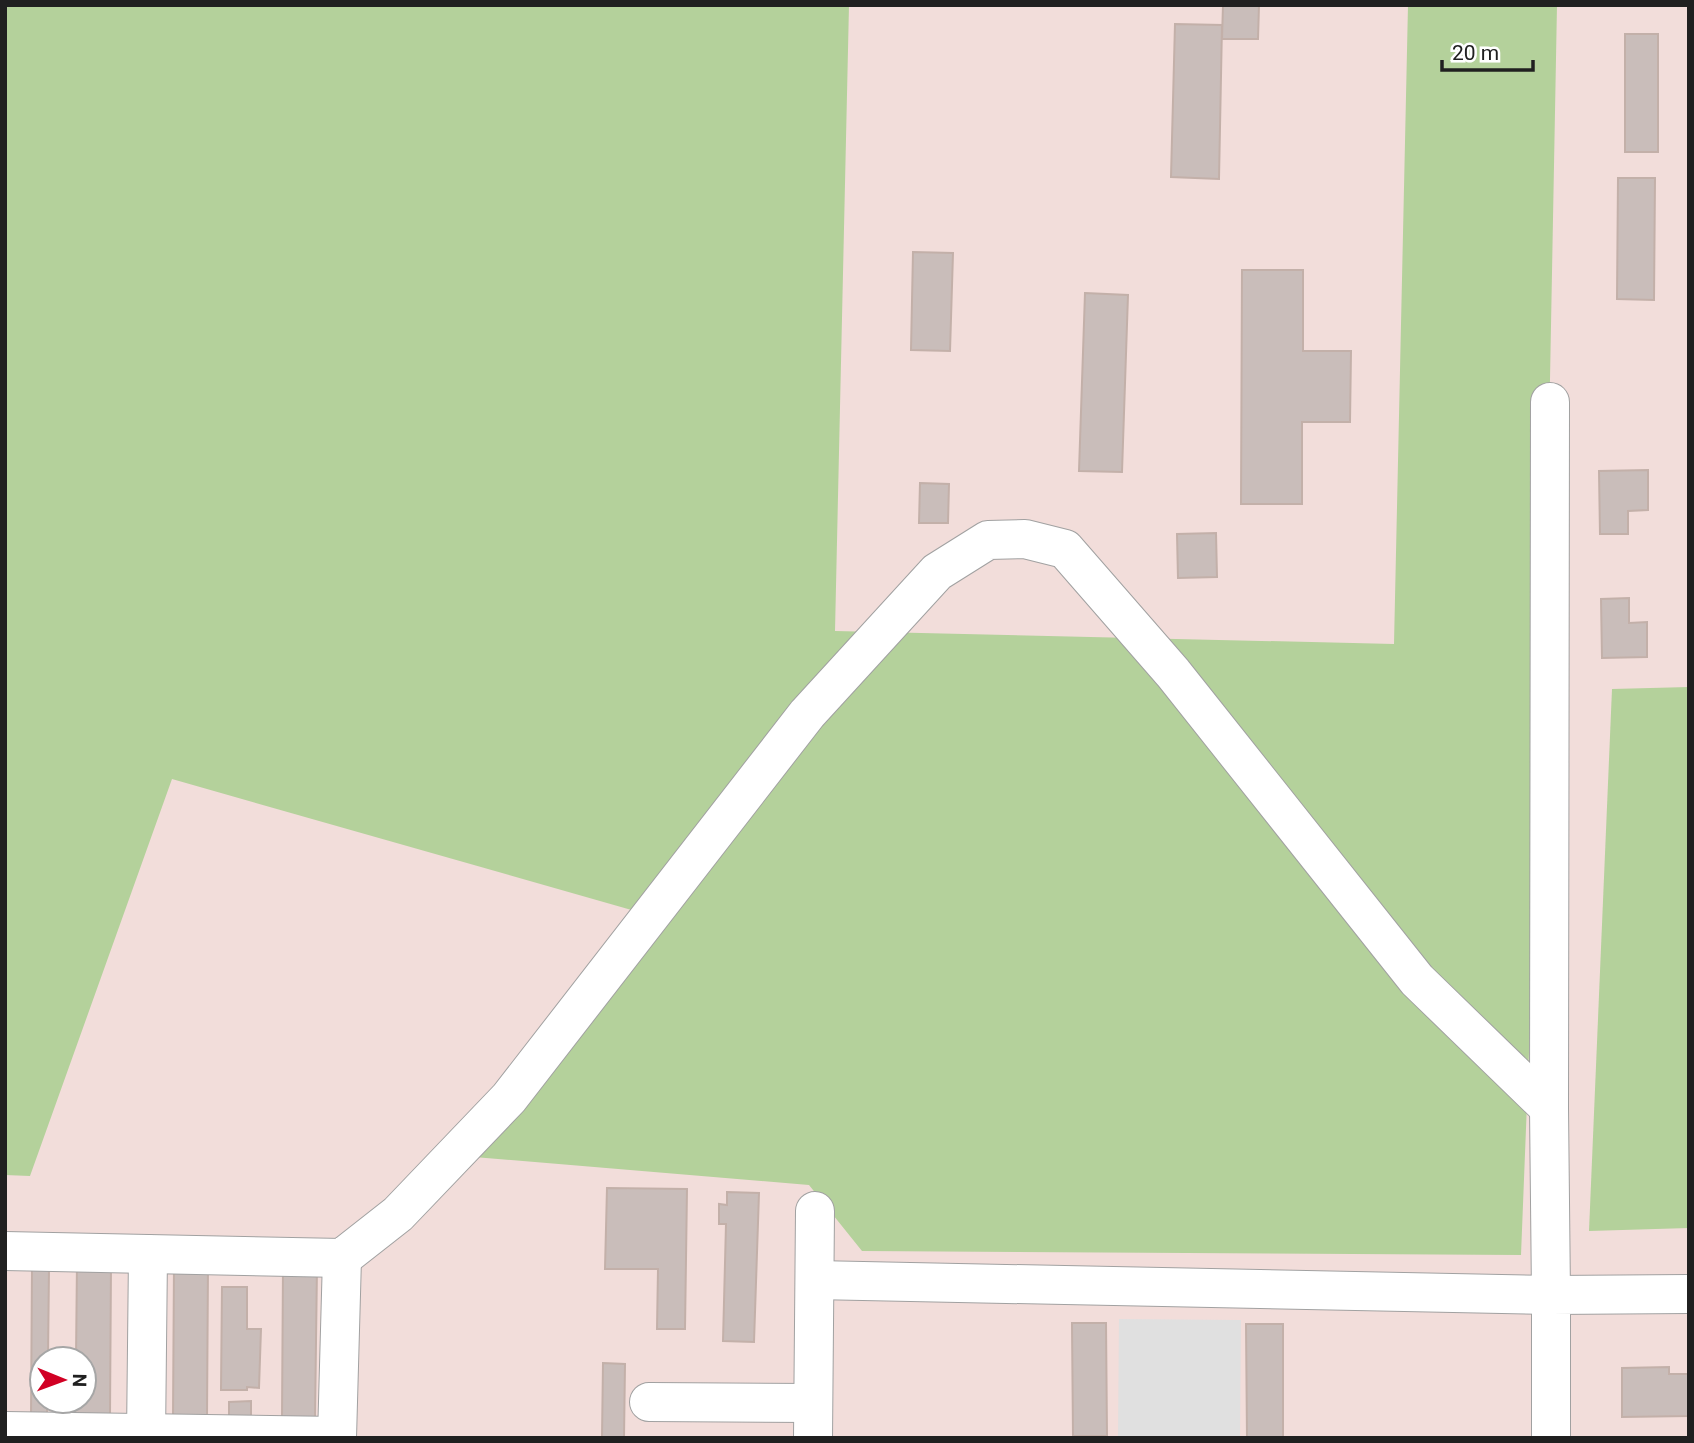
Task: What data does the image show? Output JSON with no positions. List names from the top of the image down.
{
  "scale_bar": "20 m",
  "north": "right"
}
